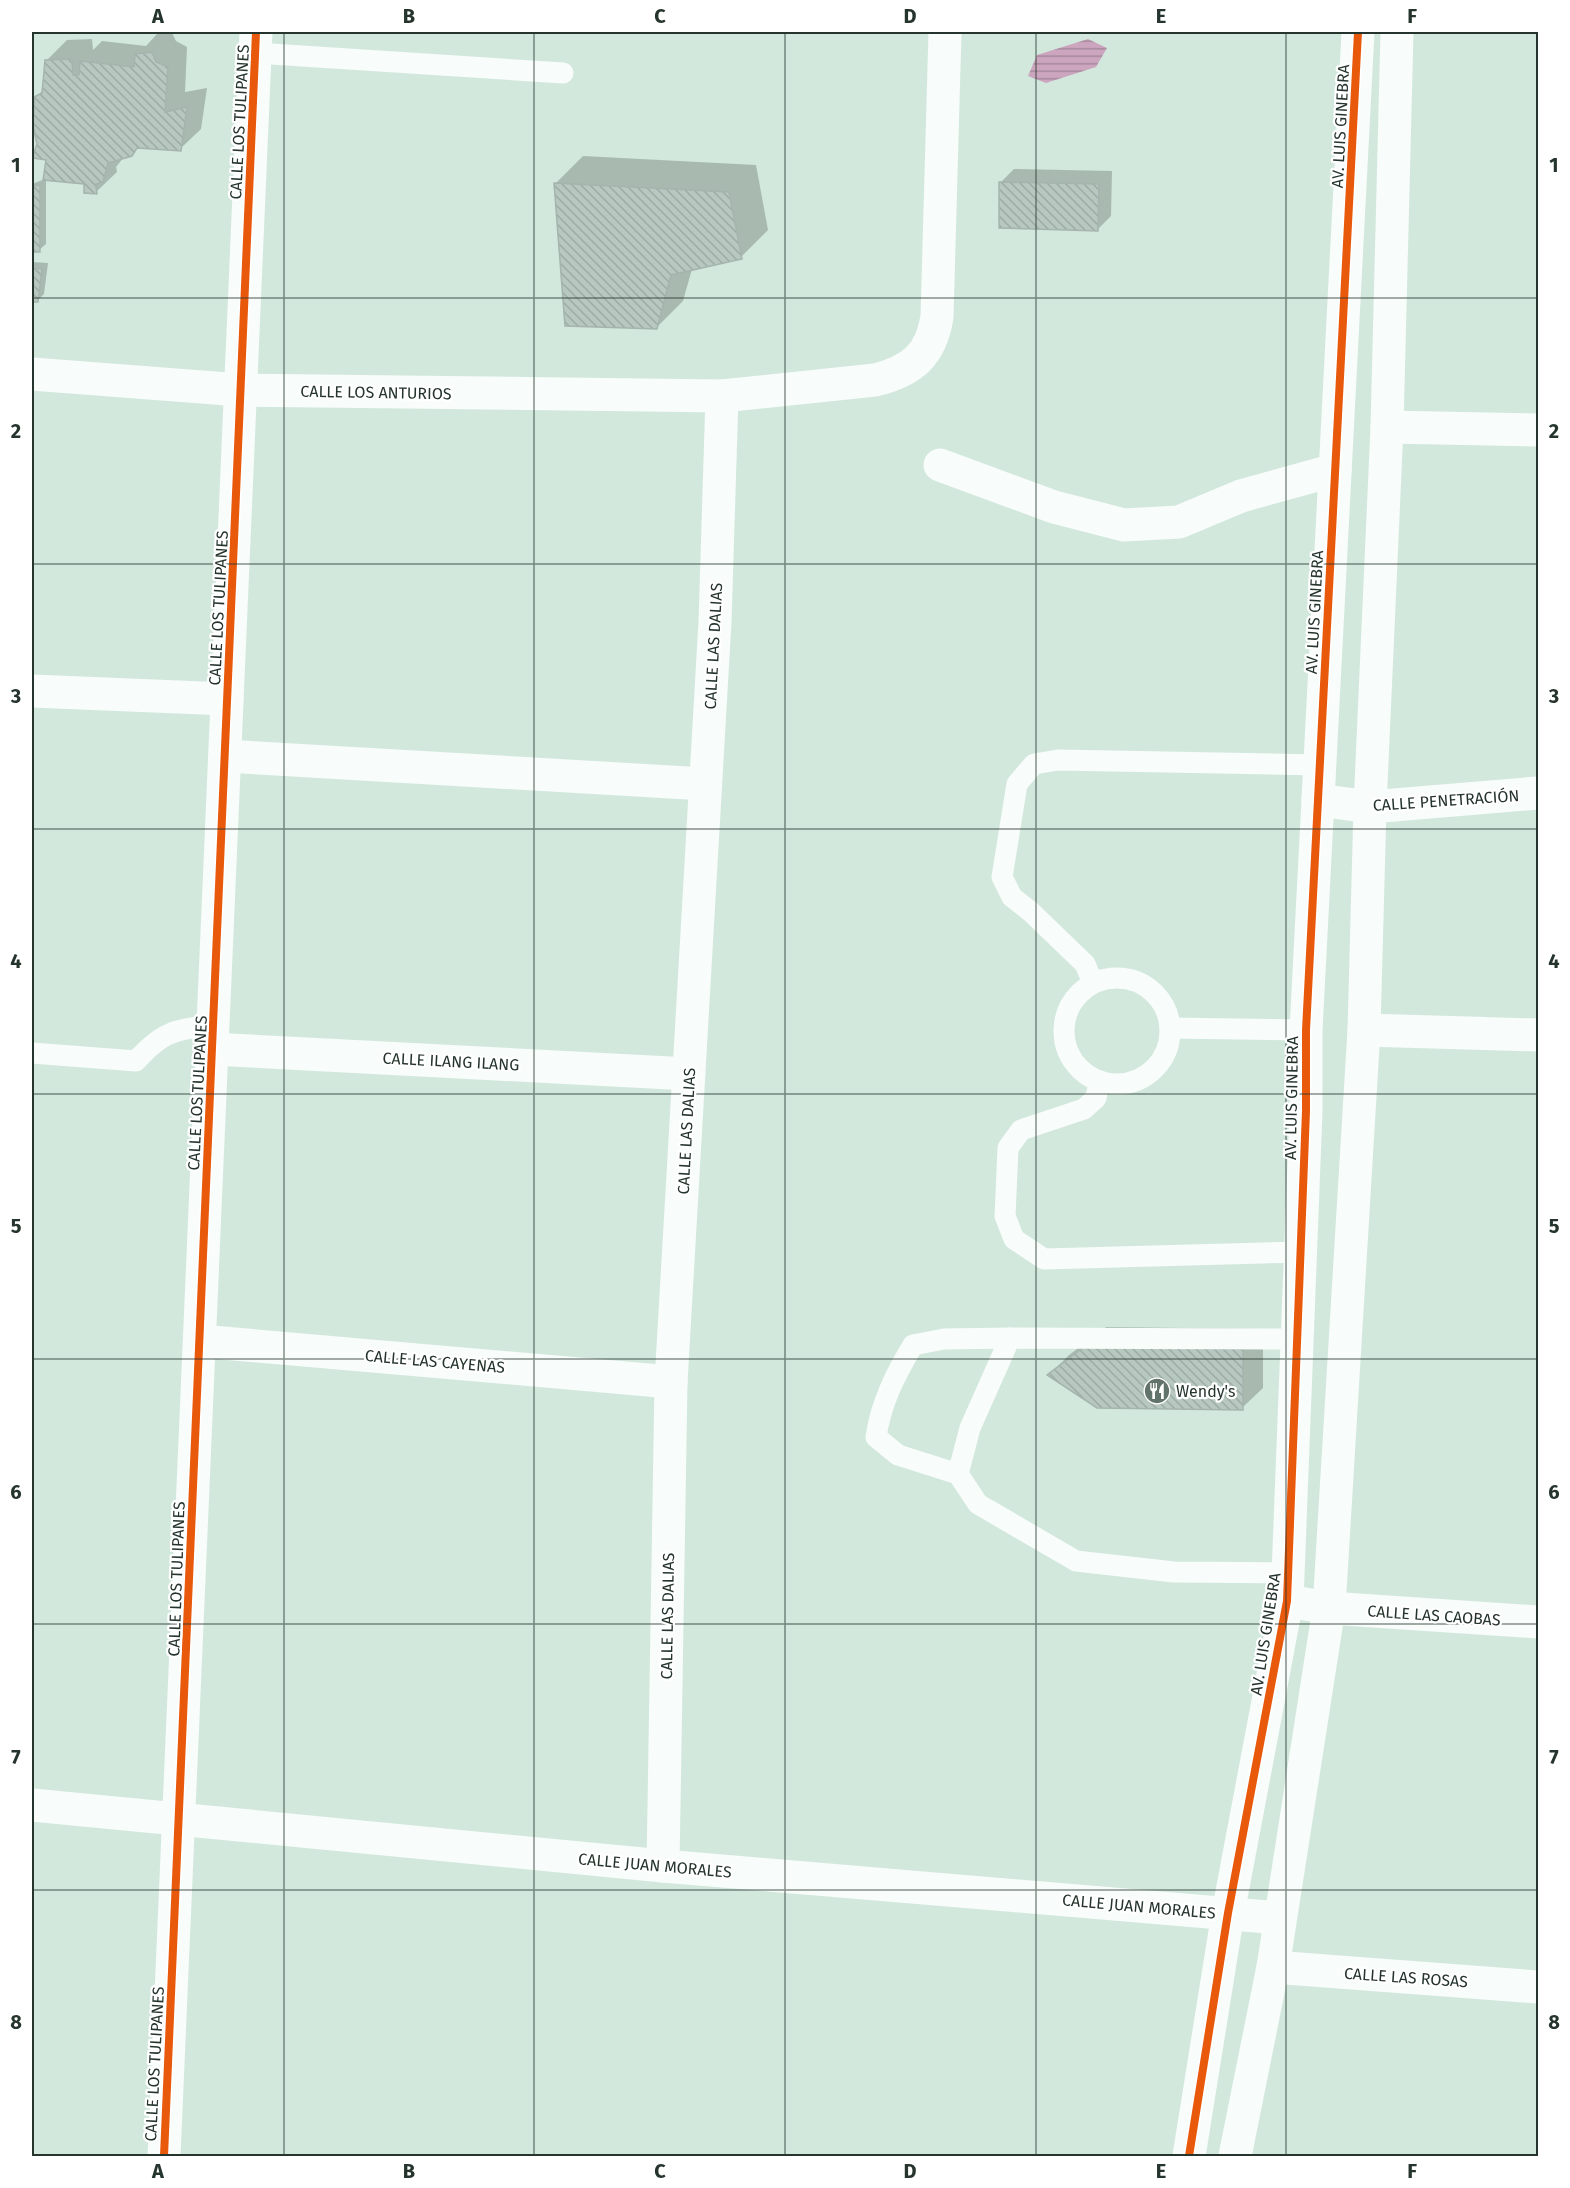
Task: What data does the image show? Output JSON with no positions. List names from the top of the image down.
{
  "streets": {
    "street": [
      "CALLE LOS TULIPANES",
      "AV. LUIS GINEBRA",
      "CALLE LOS ANTURIOS",
      "CALLE LAS DALIAS",
      "CALLE PENETRACIÓN",
      "CALLE ILANG ILANG",
      "CALLE LAS CAYENAS",
      "CALLE LAS CAOBAS",
      "CALLE JUAN MORALES",
      "CALLE LAS ROSAS"
    ]
  },
  "crossings": [
    ["CALLE LOS TULIPANES", "CALLE LOS ANTURIOS"],
    ["CALLE LOS TULIPANES", "CALLE ILANG ILANG"],
    ["CALLE LOS TULIPANES", "CALLE LAS CAYENAS"],
    ["CALLE LOS TULIPANES", "CALLE JUAN MORALES"],
    ["AV. LUIS GINEBRA", "CALLE PENETRACIÓN"],
    ["AV. LUIS GINEBRA", "CALLE LAS CAOBAS"],
    ["AV. LUIS GINEBRA", "CALLE JUAN MORALES"],
    ["CALLE LOS ANTURIOS", "CALLE LAS DALIAS"],
    ["CALLE LAS DALIAS", "CALLE ILANG ILANG"],
    ["CALLE LAS DALIAS", "CALLE LAS CAYENAS"],
    ["CALLE LAS DALIAS", "CALLE JUAN MORALES"]
  ],
  "places": {
    "restaurant": ["Wendy's"]
  },
  "grid": {
    "columns": [
      "A",
      "B",
      "C",
      "D",
      "E",
      "F"
    ],
    "rows": [
      "1",
      "2",
      "3",
      "4",
      "5",
      "6",
      "7",
      "8"
    ]
  }
}
